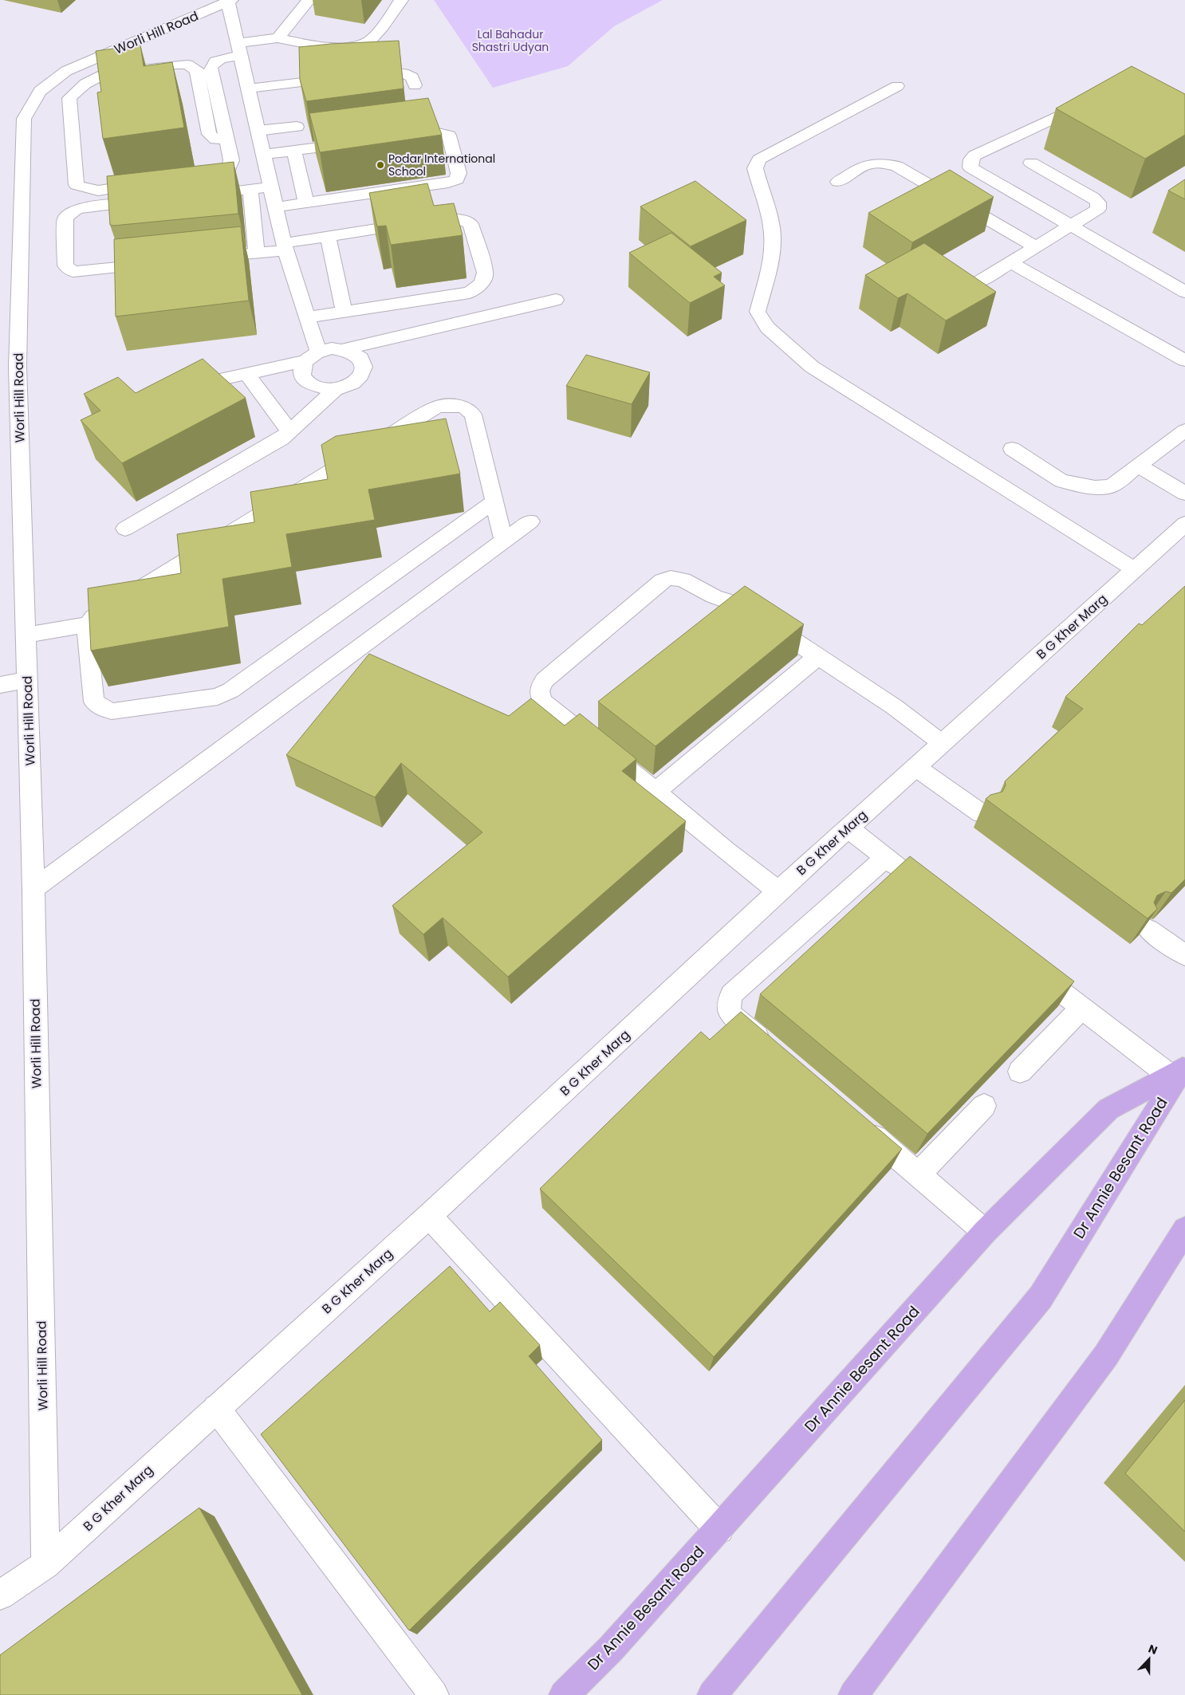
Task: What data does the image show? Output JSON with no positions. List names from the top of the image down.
{
  "streets": {
    "main road": ["Dr Annie Besant Road"],
    "street": ["Worli Hill Road", "B G Kher Marg"]
  },
  "crossings": [
    ["Worli Hill Road", "B G Kher Marg"]
  ],
  "parks": ["Lal Bahadur Shastri Udyan"],
  "places": ["Podar International School"],
  "north": "top"
}
